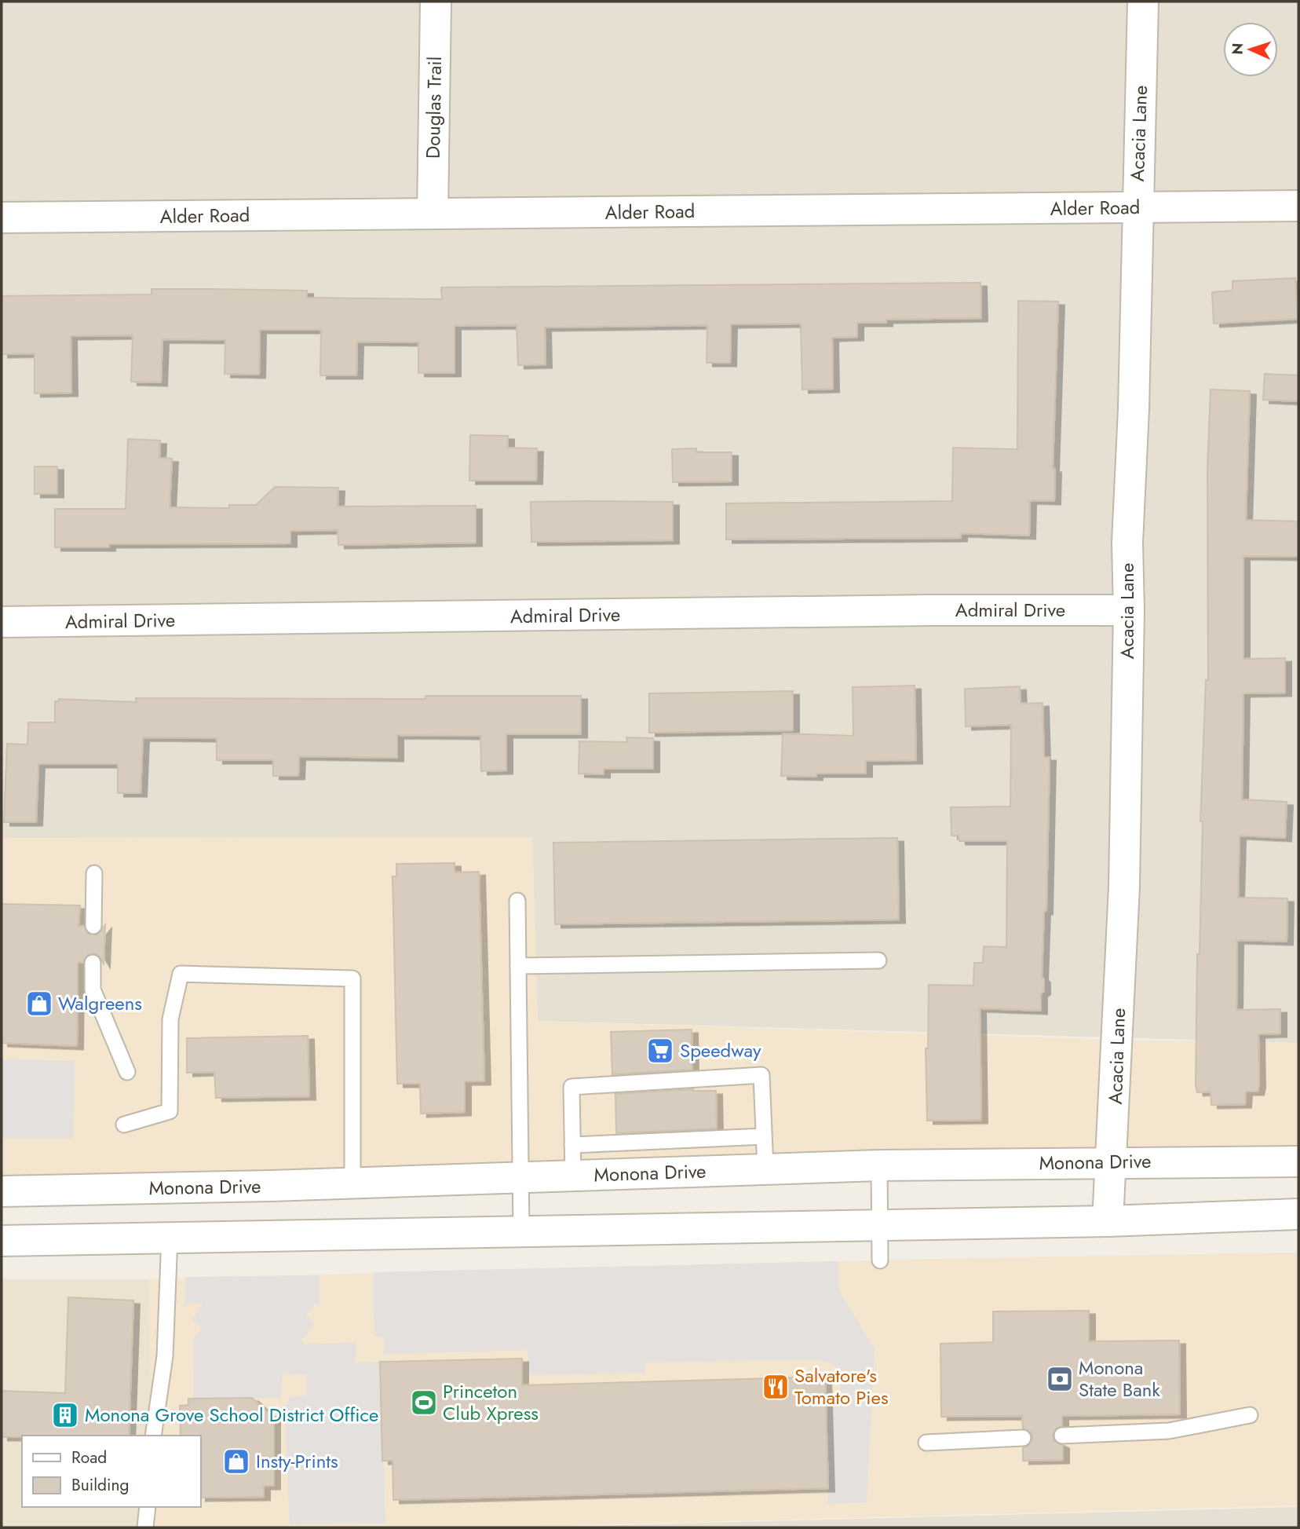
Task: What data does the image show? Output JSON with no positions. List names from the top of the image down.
{
  "streets": {
    "street": [
      "Douglas Trail",
      "Acacia Lane",
      "Alder Road",
      "Admiral Drive",
      "Monona Drive"
    ]
  },
  "crossings": [
    ["Douglas Trail", "Alder Road"],
    ["Acacia Lane", "Alder Road"],
    ["Acacia Lane", "Admiral Drive"],
    ["Acacia Lane", "Monona Drive"]
  ],
  "places": {
    "shop": ["Walgreens", "Insty-Prints"],
    "supermarket": ["Speedway"],
    "bank": ["Monona State Bank"],
    "restaurant": ["Salvatore's Tomato Pies"],
    "sports": ["Princeton Club Xpress"],
    "building": ["Monona Grove School District Office"]
  },
  "legend": ["Road", "Building"],
  "north": "left"
}
